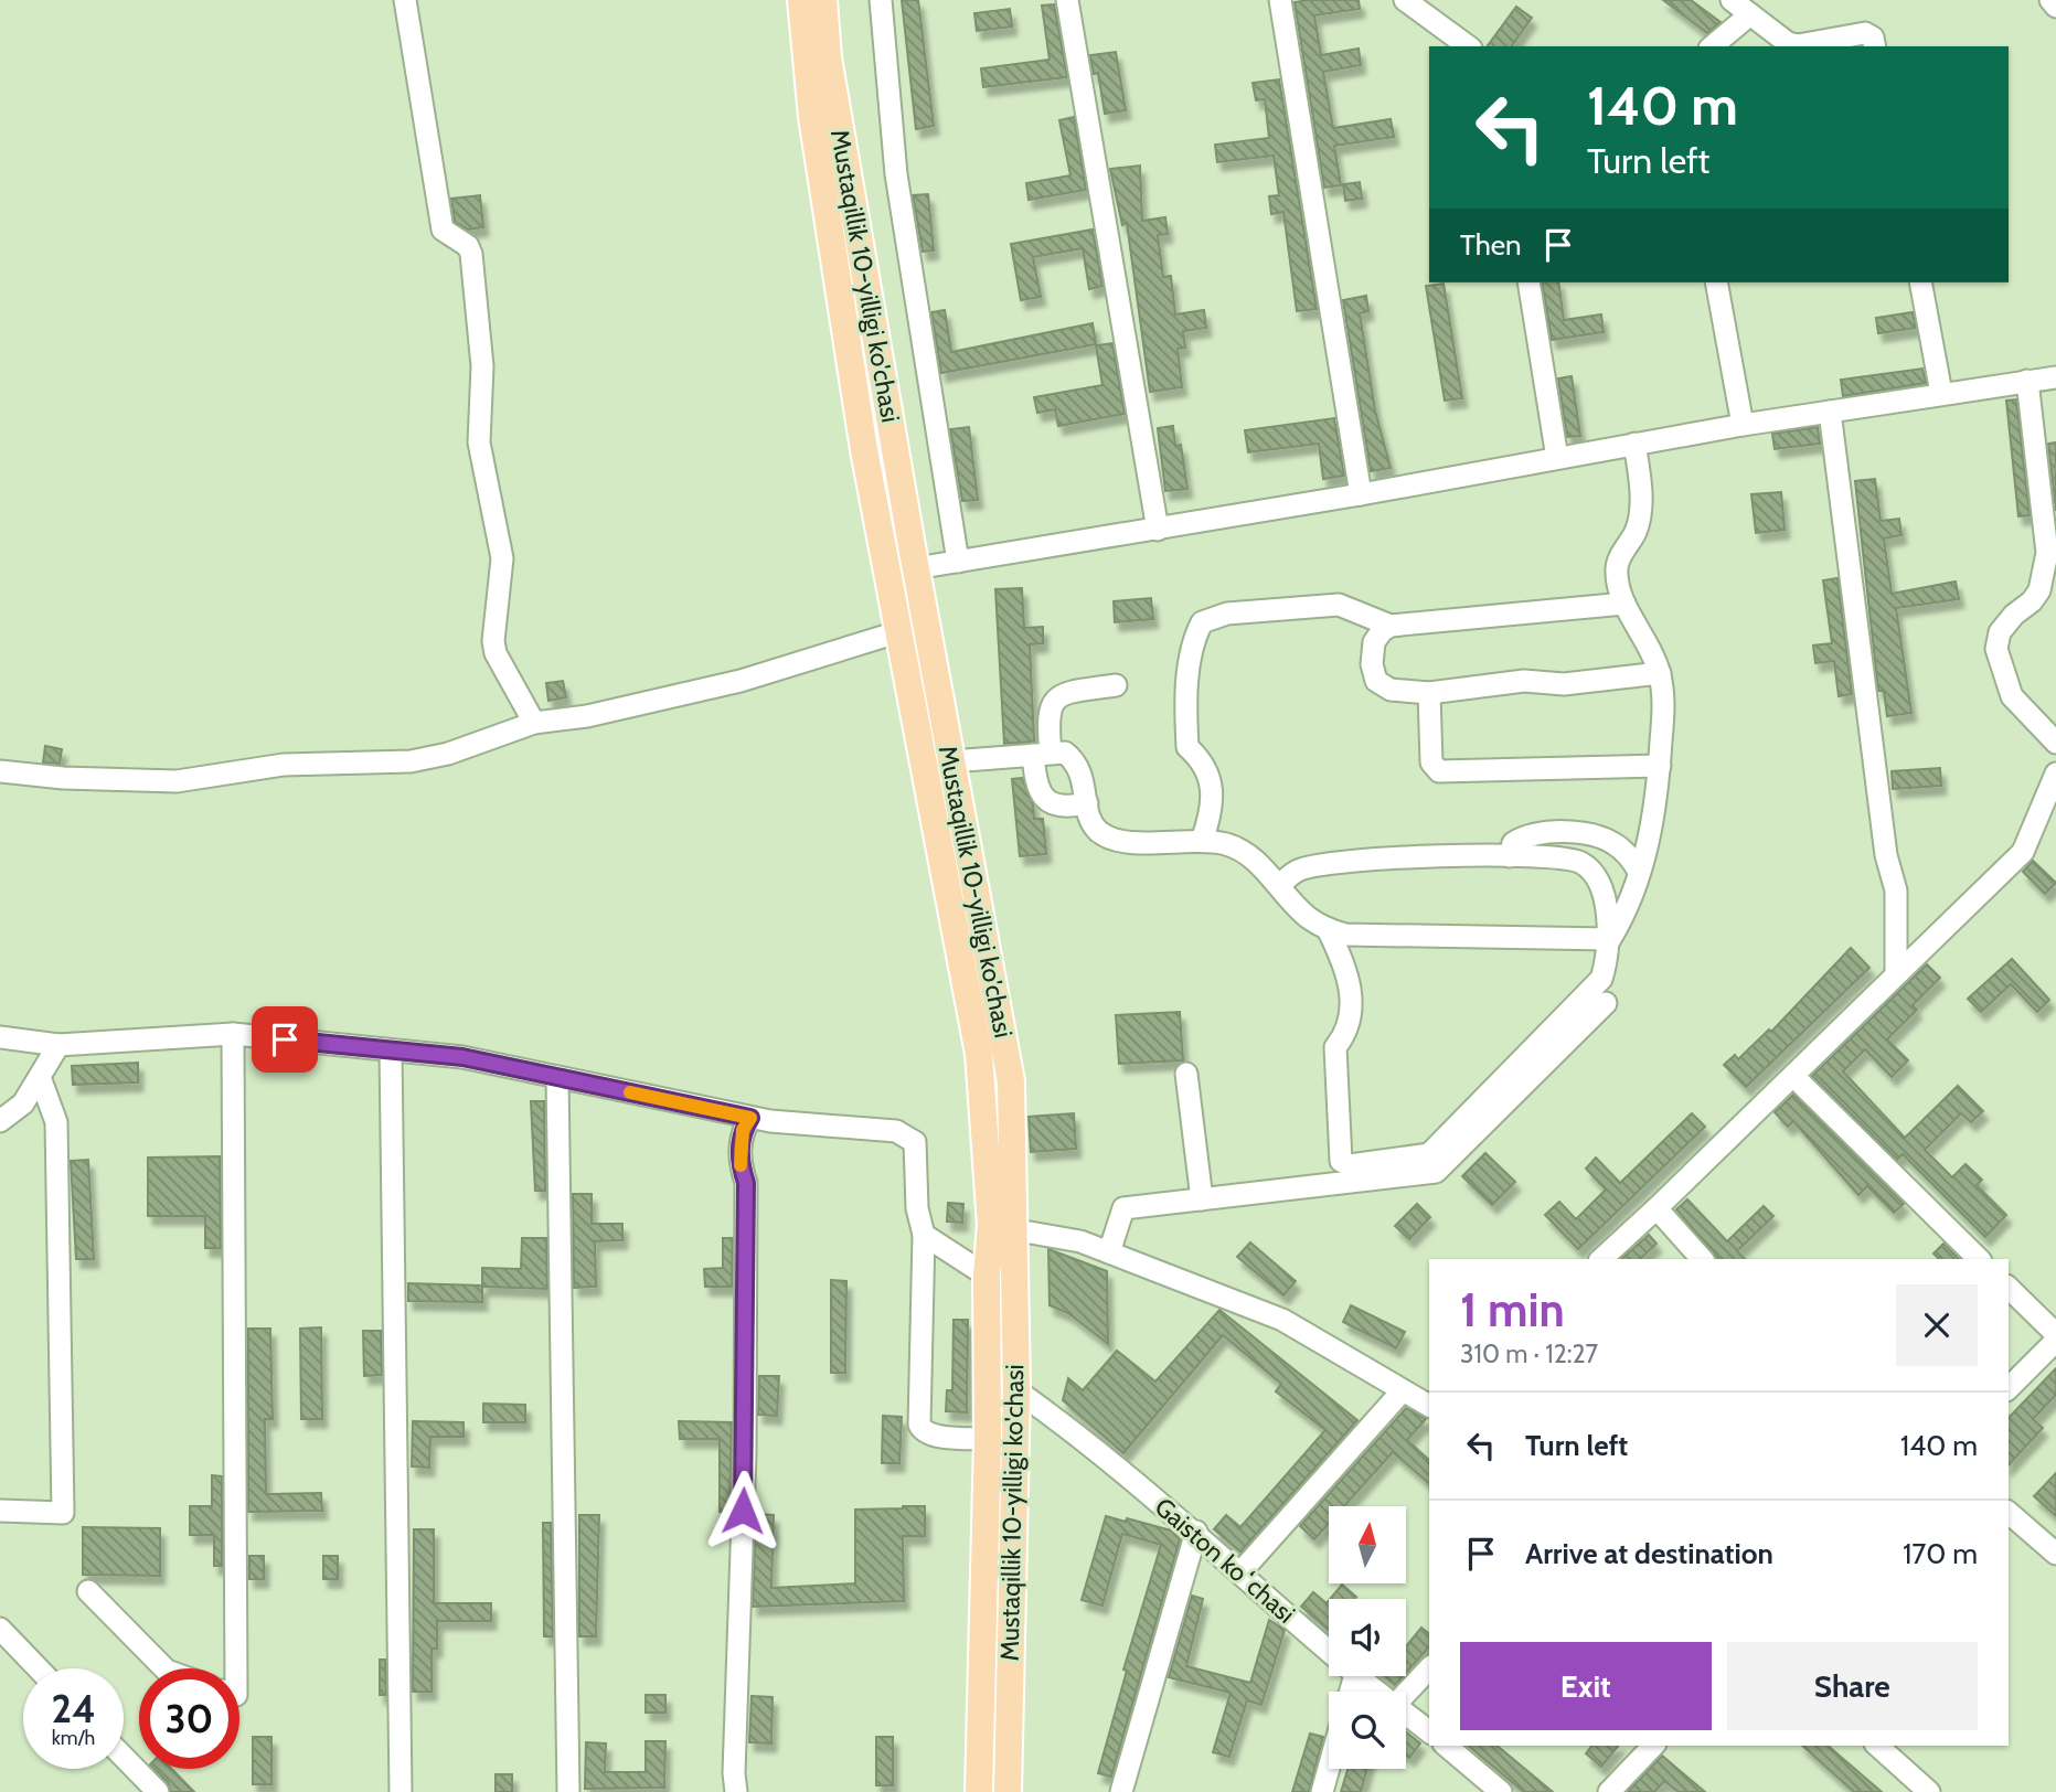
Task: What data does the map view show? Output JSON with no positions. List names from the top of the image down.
{
  "streets": {
    "main road": ["Mustaqillik 10-yilligi ko'chasi"],
    "street": ["Gaiston koʻchasi"]
  },
  "crossings": [
    ["Mustaqillik 10-yilligi ko'chasi", "Gaiston koʻchasi"]
  ],
  "north": "top",
  "page": {
    "turn": ["140 m", "Turn left"],
    "then": "Then",
    "heading": ["1 min", "310 m · 12:27"],
    "list": [
      {
        "name": "Turn left",
        "value": "140 m"
      },
      {
        "name": "Arrive at destination",
        "value": "170 m"
      }
    ],
    "buttons": ["Exit", "Share"],
    "speed": "24 km/h",
    "limit": "30"
  }
}
